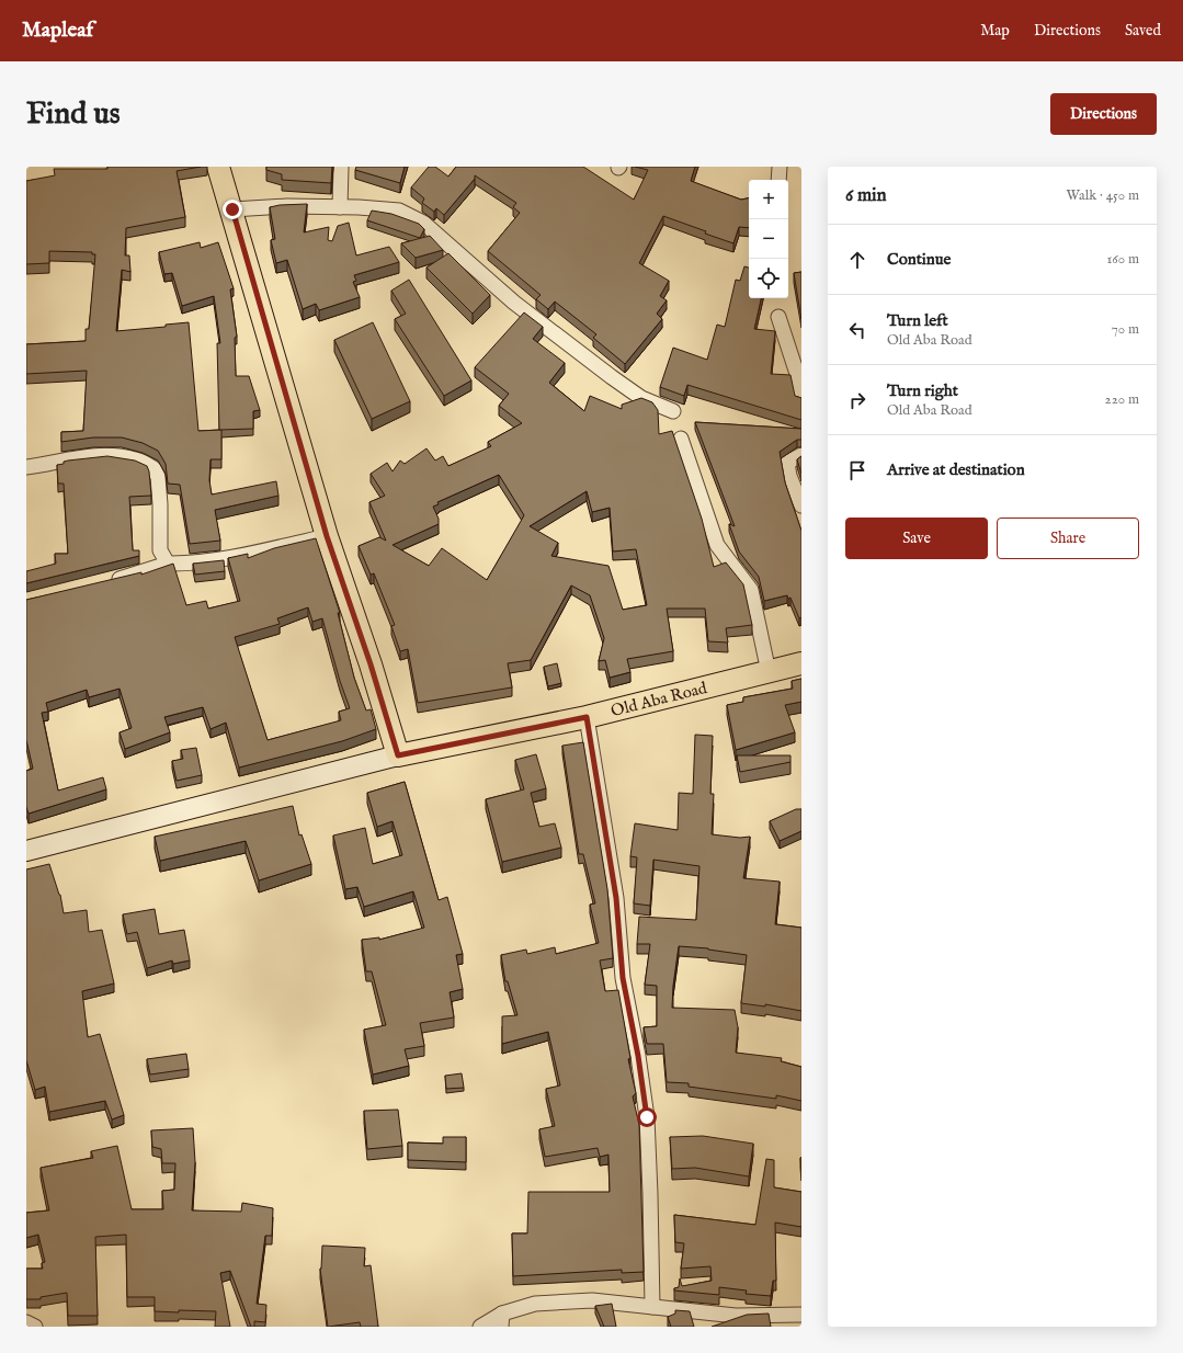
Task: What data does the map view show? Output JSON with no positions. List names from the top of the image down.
{
  "streets": {
    "main road": ["Old Aba Road"]
  },
  "page": {
    "header": "Mapleaf",
    "nav": ["Map", "Directions", "Saved"],
    "buttons": [
      "Directions",
      ["Save", "Share"]
    ],
    "title": "Find us",
    "heading": ["6 min", "Walk · 450 m"],
    "map_buttons": ["+", "−"],
    "list": [
      ["Continue", "160 m"],
      ["Turn left", "Old Aba Road", "70 m"],
      ["Turn right", "Old Aba Road", "220 m"],
      "Arrive at destination"
    ]
  }
}
